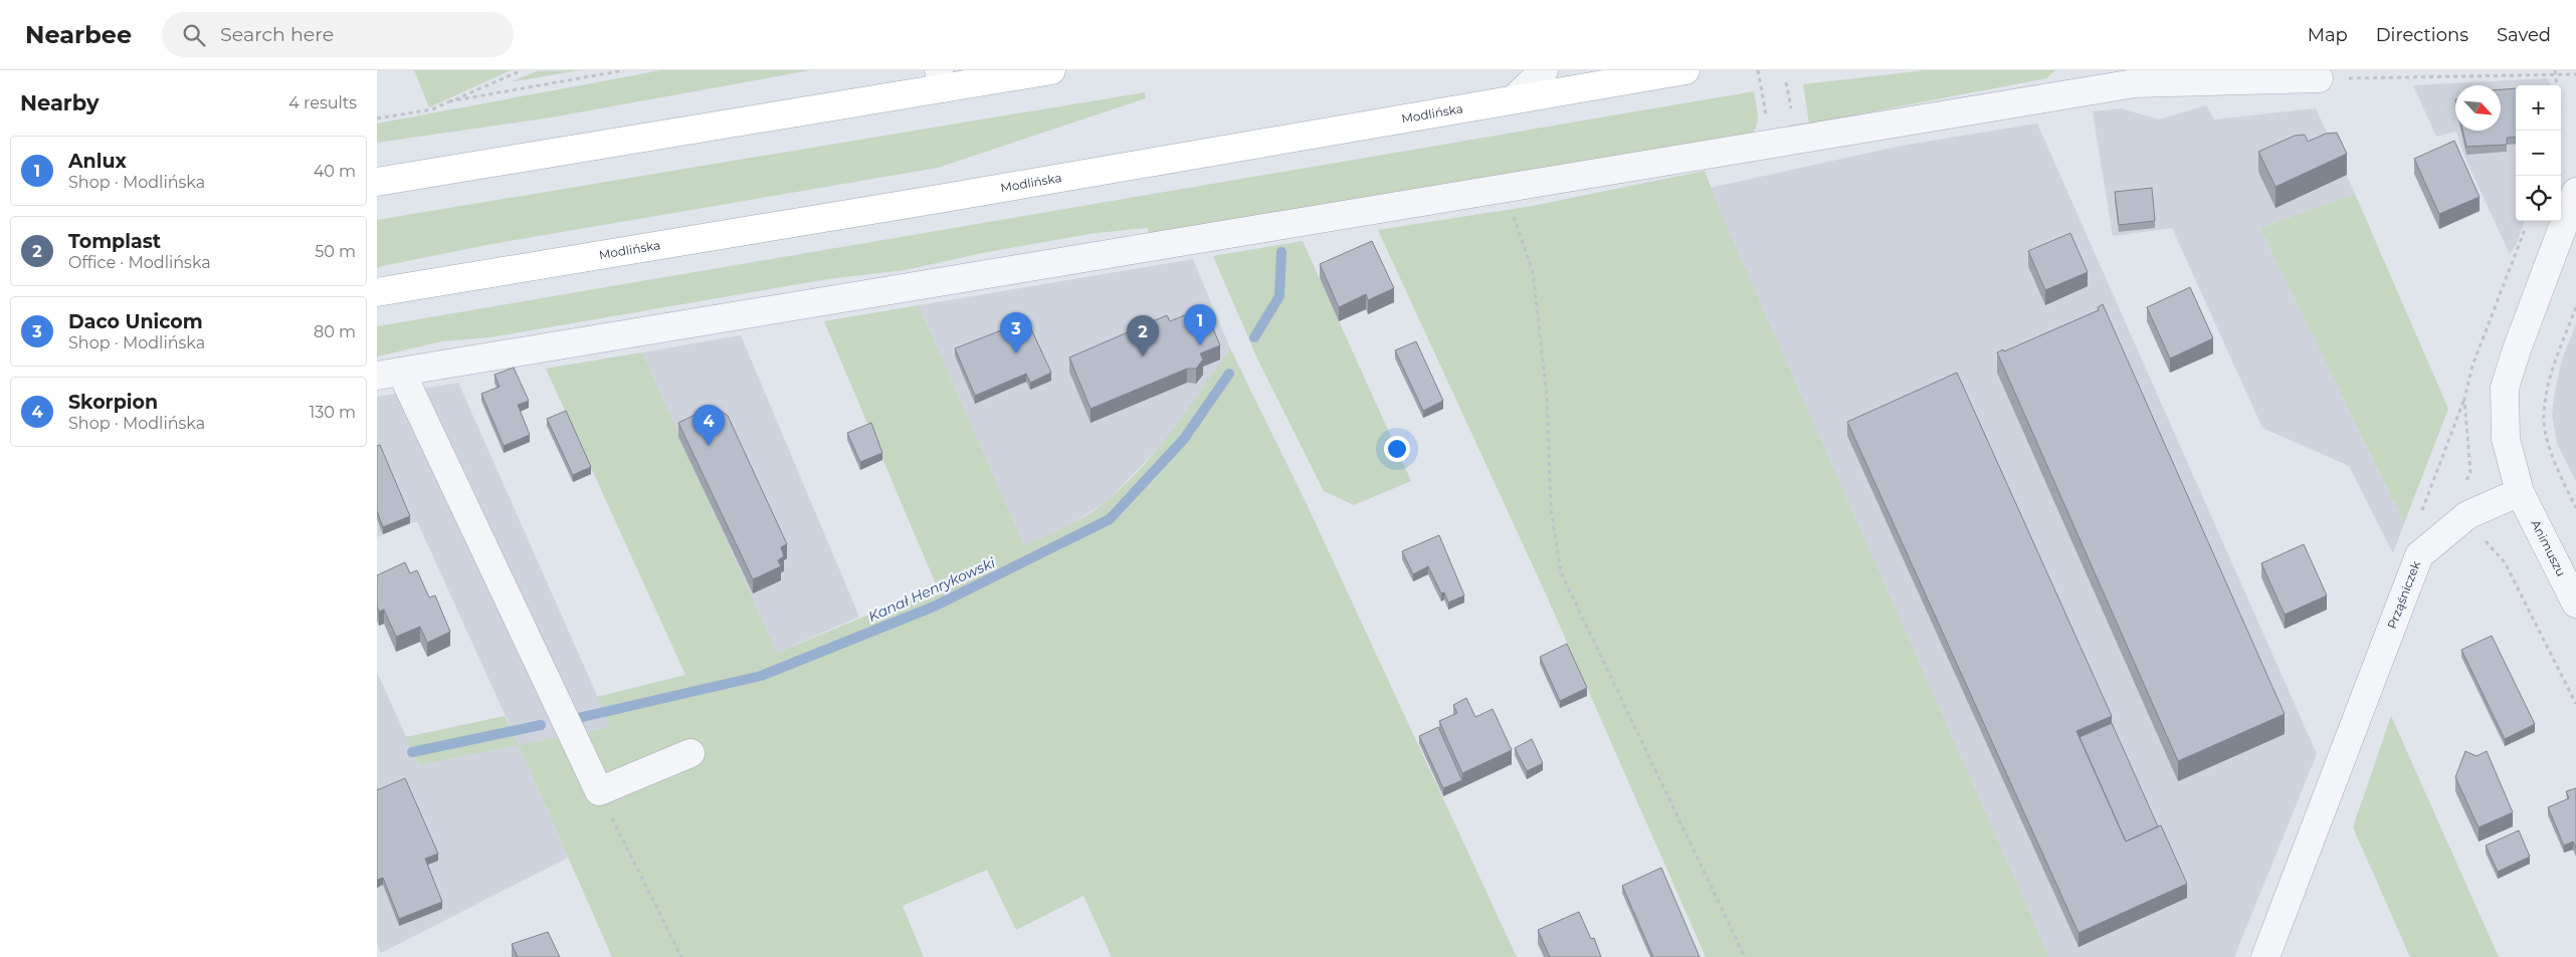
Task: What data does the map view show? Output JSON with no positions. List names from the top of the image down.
{
  "streets": {
    "main road": ["Modlińska"],
    "street": ["Animuszu", "Prząśniczek"]
  },
  "crossings": [
    ["Animuszu", "Prząśniczek"]
  ],
  "water": ["Kanał Henrykowski"],
  "north": "bottom right",
  "page": {
    "header": "Nearbee",
    "search": "Search here",
    "nav": ["Map", "Directions", "Saved"],
    "heading": ["Nearby", "4 results"],
    "map_buttons": ["+", "−"],
    "list": [
      {
        "mark": "1",
        "name": "Anlux",
        "note": "Shop · Modlińska",
        "value": "40 m"
      },
      {
        "mark": "2",
        "name": "Tomplast",
        "note": "Office · Modlińska",
        "value": "50 m"
      },
      {
        "mark": "3",
        "name": "Daco Unicom",
        "note": "Shop · Modlińska",
        "value": "80 m"
      },
      {
        "mark": "4",
        "name": "Skorpion",
        "note": "Shop · Modlińska",
        "value": "130 m"
      }
    ],
    "pins": [
      "1",
      "3",
      "2",
      "4"
    ]
  }
}
